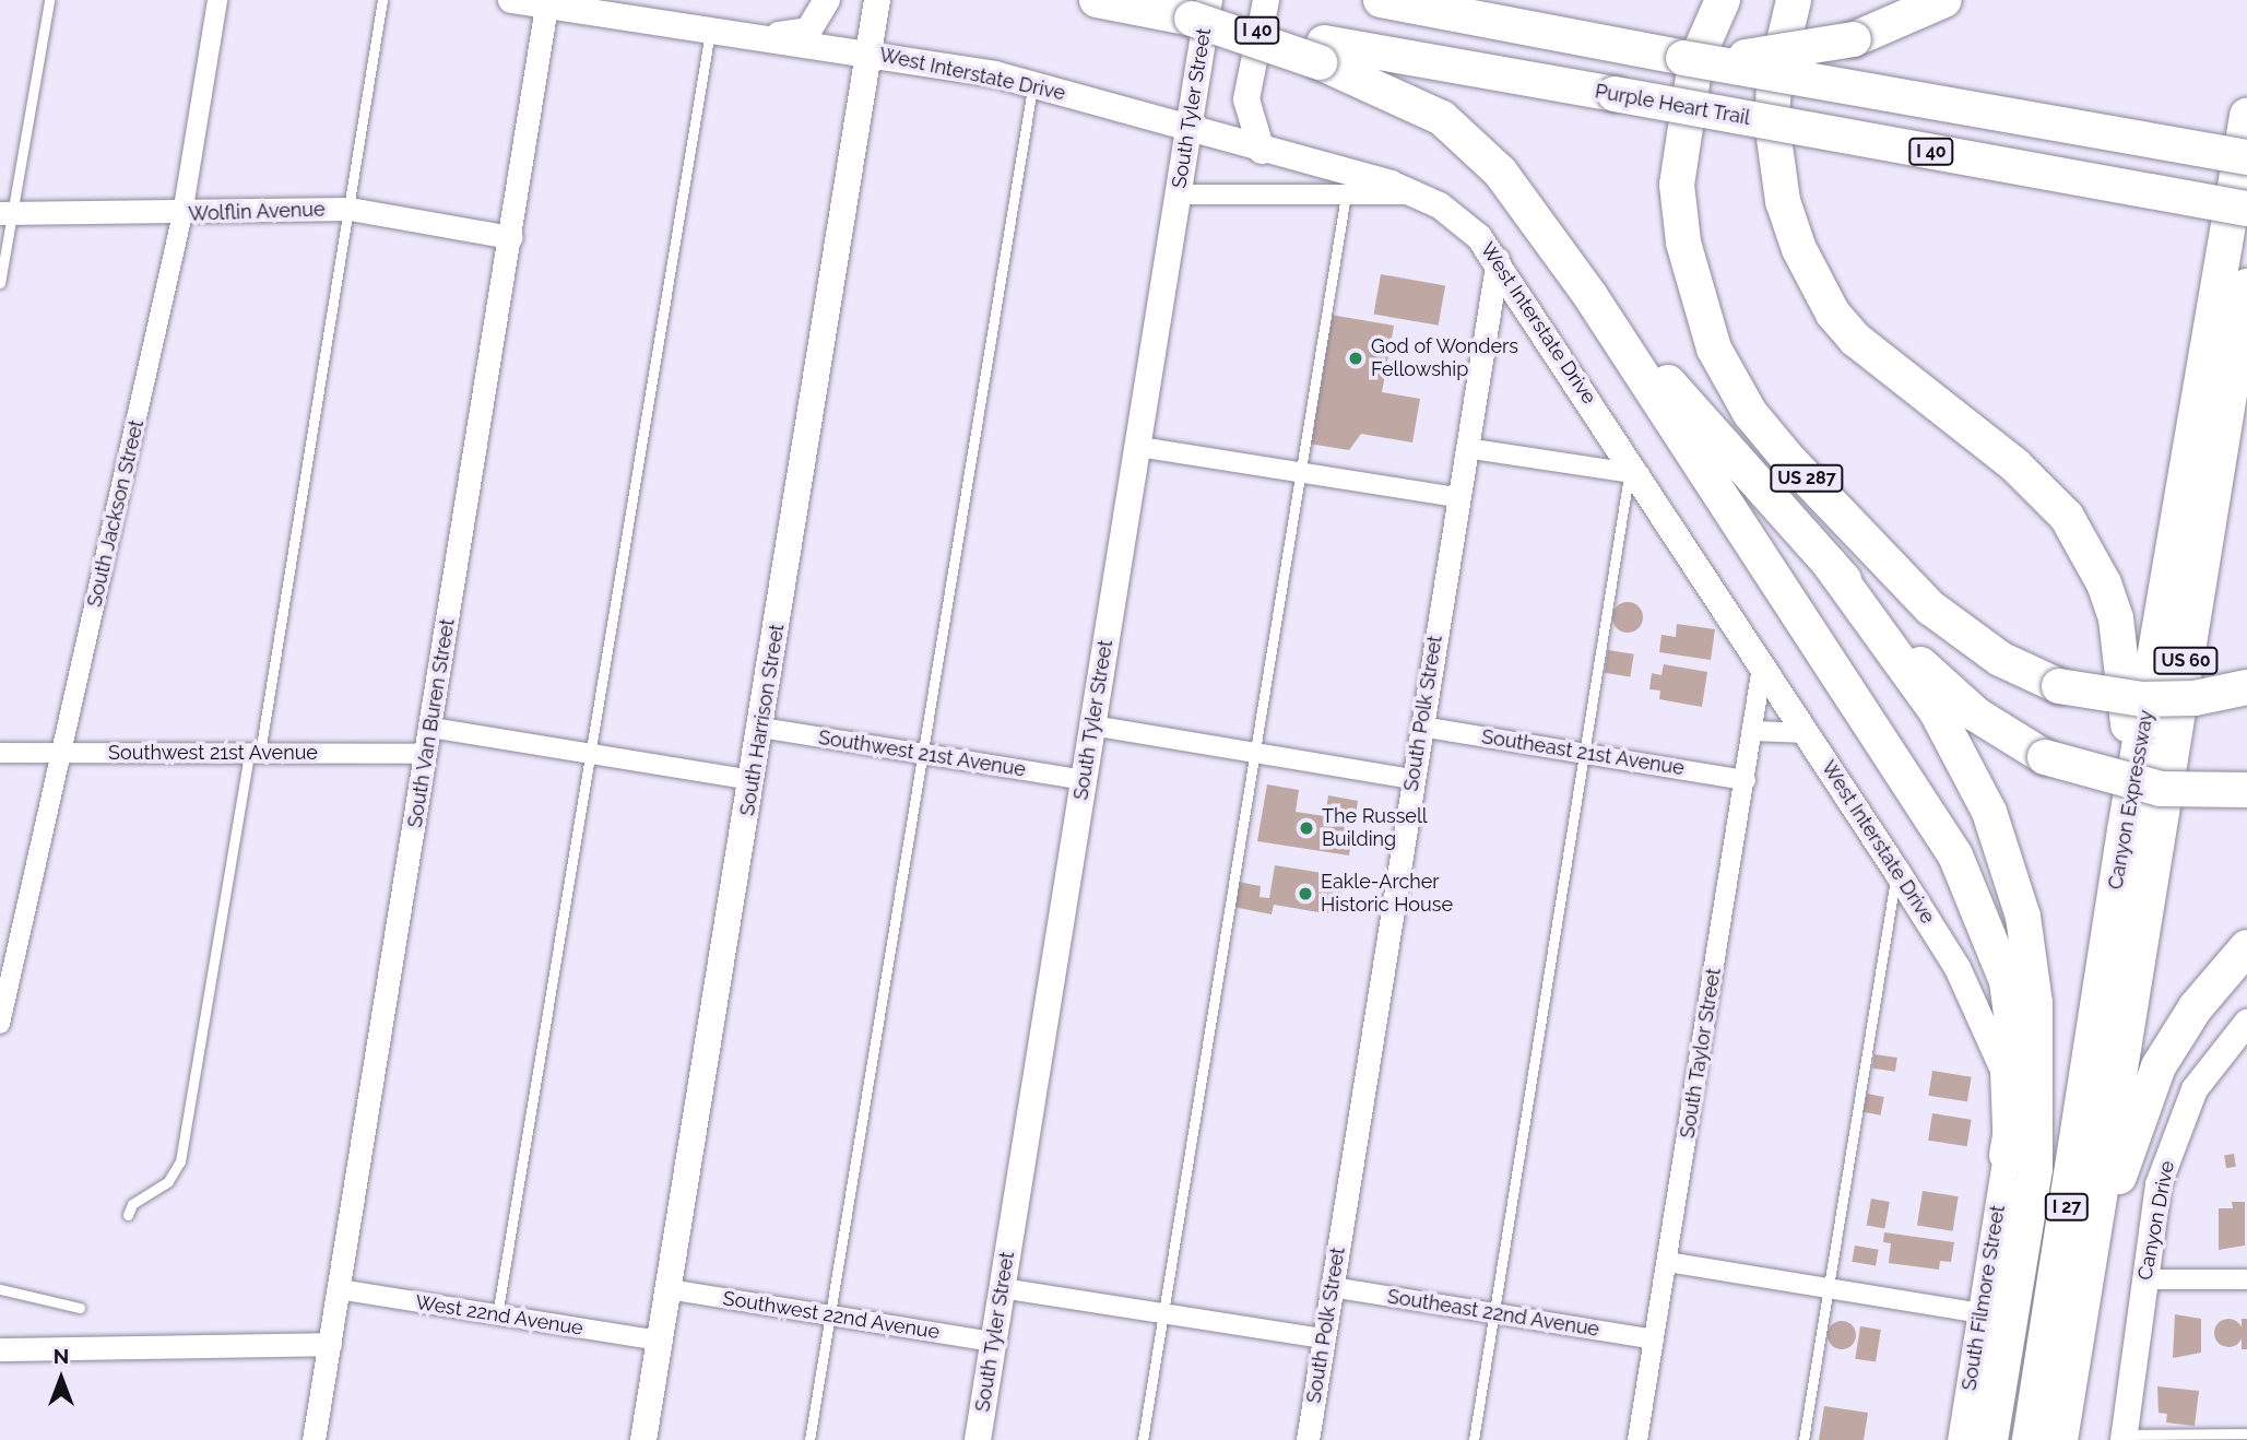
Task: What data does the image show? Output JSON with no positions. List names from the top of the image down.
{
  "streets": {
    "highway": [
      "I 40",
      "Purple Heart Trail",
      "US 287",
      "US 60",
      "Canyon Expressway",
      "I 27"
    ],
    "main road": [
      "West Interstate Drive",
      "South Tyler Street",
      "South Harrison Street",
      "Canyon Drive",
      "South Filmore Street"
    ],
    "street": [
      "Wolflin Avenue",
      "South Jackson Street",
      "South Polk Street",
      "South Van Buren Street",
      "Southwest 21st Avenue",
      "Southeast 21st Avenue",
      "South Taylor Street",
      "Southeast 22nd Avenue",
      "West 22nd Avenue",
      "Southwest 22nd Avenue"
    ]
  },
  "crossings": [
    ["West Interstate Drive", "South Tyler Street"],
    ["West Interstate Drive", "South Polk Street"],
    ["West Interstate Drive", "South Harrison Street"],
    ["West Interstate Drive", "South Van Buren Street"],
    ["West Interstate Drive", "South Taylor Street"],
    ["West Interstate Drive", "South Filmore Street"],
    ["South Tyler Street", "Southwest 21st Avenue"],
    ["South Tyler Street", "Southwest 22nd Avenue"],
    ["Wolflin Avenue", "South Jackson Street"],
    ["Wolflin Avenue", "South Van Buren Street"],
    ["South Jackson Street", "Southwest 21st Avenue"],
    ["South Polk Street", "Southeast 21st Avenue"],
    ["South Polk Street", "Southeast 22nd Avenue"],
    ["South Harrison Street", "Southwest 21st Avenue"],
    ["South Harrison Street", "West 22nd Avenue"],
    ["South Harrison Street", "Southwest 22nd Avenue"],
    ["South Van Buren Street", "Southwest 21st Avenue"],
    ["South Van Buren Street", "West 22nd Avenue"],
    ["Southeast 21st Avenue", "South Taylor Street"],
    ["South Taylor Street", "Southeast 22nd Avenue"]
  ],
  "places": ["God of Wonders Fellowship", "The Russell Building", "Eakle-Archer Historic House"],
  "north": "top"
}
